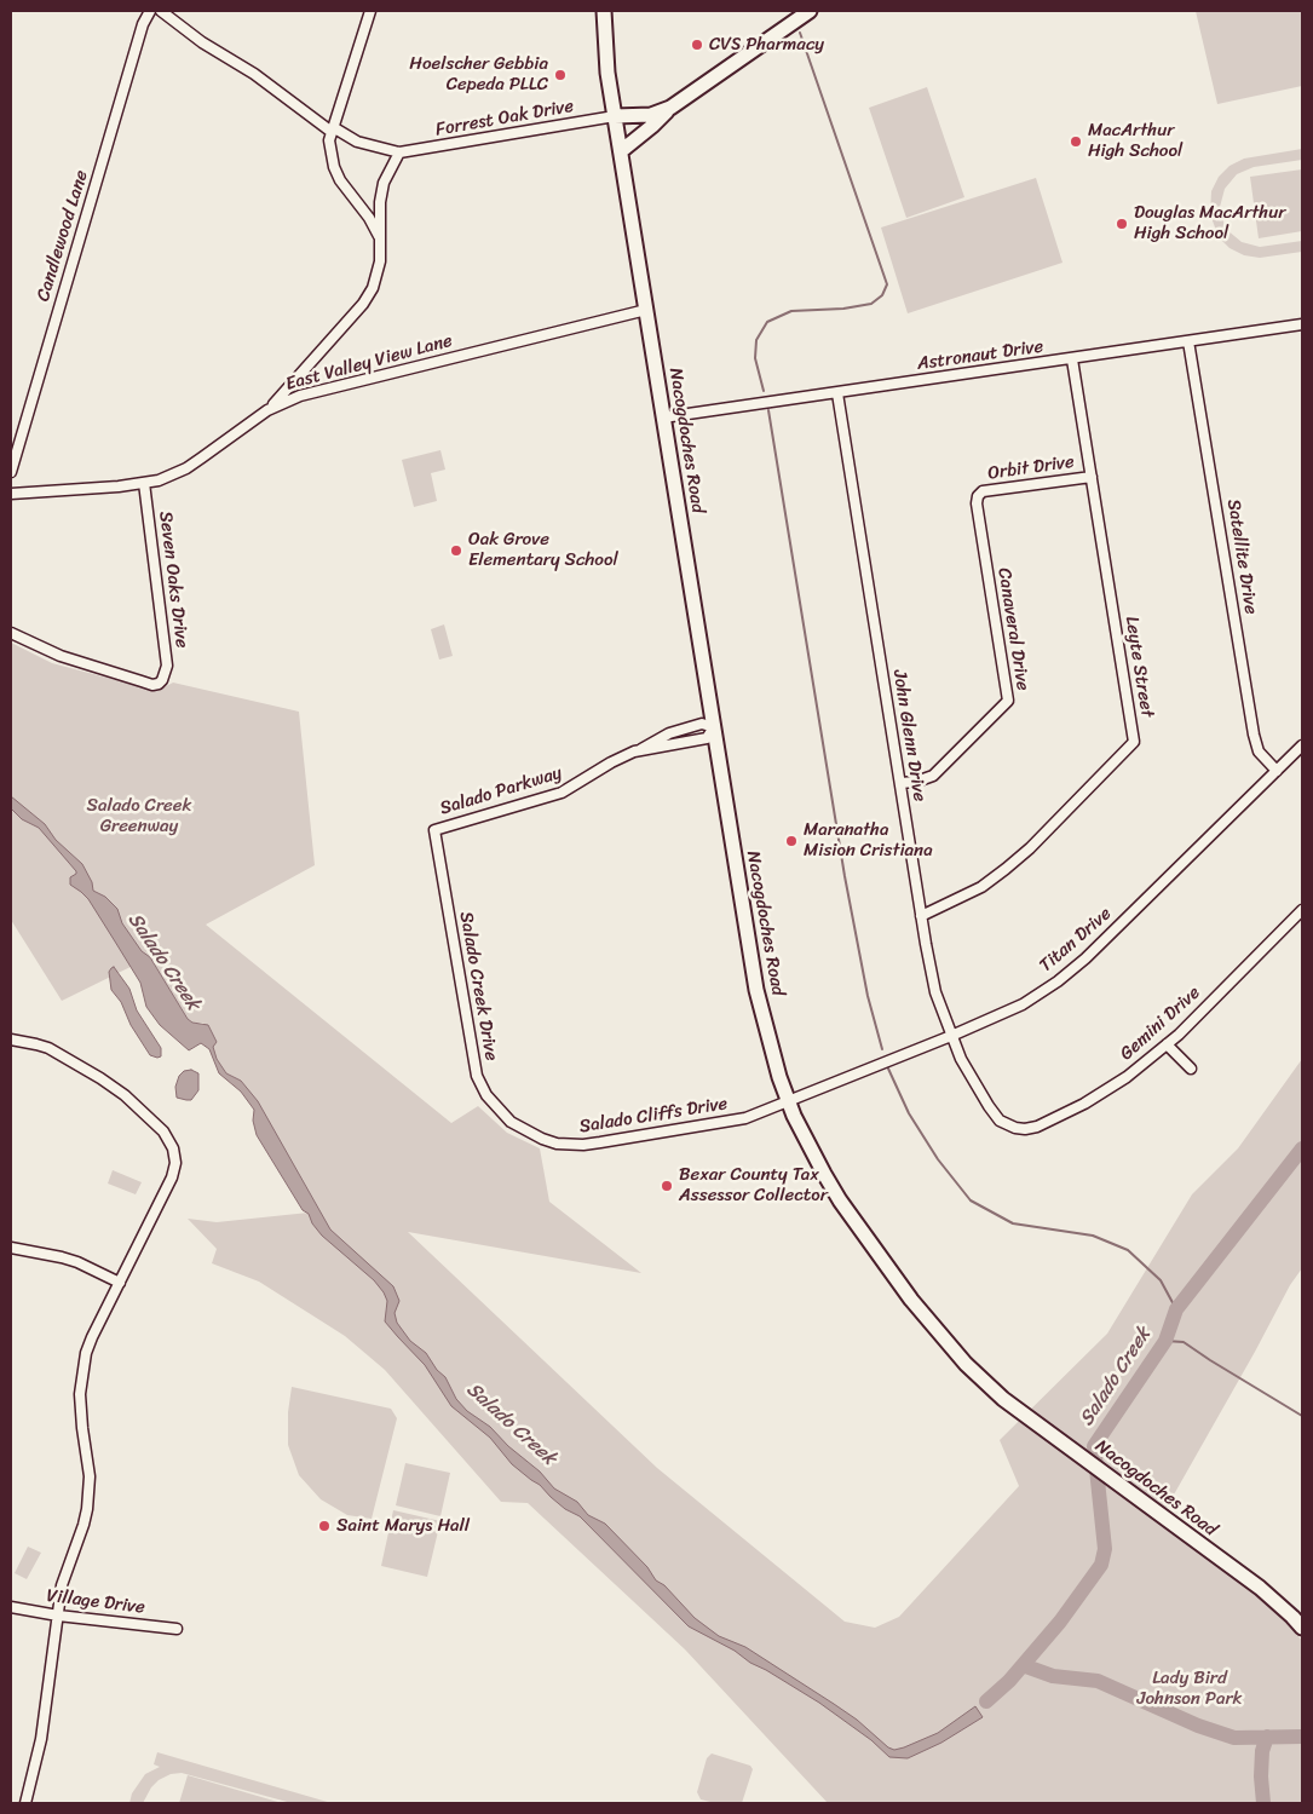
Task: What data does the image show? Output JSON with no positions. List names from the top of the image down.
{
  "streets": {
    "main road": ["Nacogdoches Road"],
    "street": [
      "Forrest Oak Drive",
      "Candlewood Lane",
      "Astronaut Drive",
      "East Valley View Lane",
      "Orbit Drive",
      "Satellite Drive",
      "Seven Oaks Drive",
      "Canaveral Drive",
      "Leyte Street",
      "John Glenn Drive",
      "Salado Parkway",
      "Titan Drive",
      "Salado Creek Drive",
      "Gemini Drive",
      "Salado Cliffs Drive",
      "Village Drive"
    ]
  },
  "crossings": [
    ["Forrest Oak Drive", "Nacogdoches Road"],
    ["Astronaut Drive", "Nacogdoches Road"],
    ["Astronaut Drive", "Satellite Drive"],
    ["Astronaut Drive", "Leyte Street"],
    ["Astronaut Drive", "John Glenn Drive"],
    ["East Valley View Lane", "Nacogdoches Road"],
    ["East Valley View Lane", "Seven Oaks Drive"],
    ["Nacogdoches Road", "Salado Parkway"],
    ["Nacogdoches Road", "Titan Drive"],
    ["Nacogdoches Road", "Salado Cliffs Drive"],
    ["Orbit Drive", "Canaveral Drive"],
    ["Orbit Drive", "Leyte Street"],
    ["Satellite Drive", "Titan Drive"],
    ["Canaveral Drive", "John Glenn Drive"],
    ["Leyte Street", "John Glenn Drive"],
    ["John Glenn Drive", "Titan Drive"],
    ["John Glenn Drive", "Gemini Drive"],
    ["Salado Parkway", "Salado Creek Drive"],
    ["Titan Drive", "Salado Cliffs Drive"],
    ["Salado Creek Drive", "Salado Cliffs Drive"]
  ],
  "water": ["Salado Creek"],
  "parks": ["Salado Creek Greenway", "Lady Bird Johnson Park"],
  "places": [
    "CVS Pharmacy",
    "Hoelscher Gebbia Cepeda PLLC",
    "MacArthur High School",
    "Douglas MacArthur High School",
    "Oak Grove Elementary School",
    "Maranatha Mision Cristiana",
    "Bexar County Tax Assessor Collector",
    "Saint Marys Hall"
  ]
}
